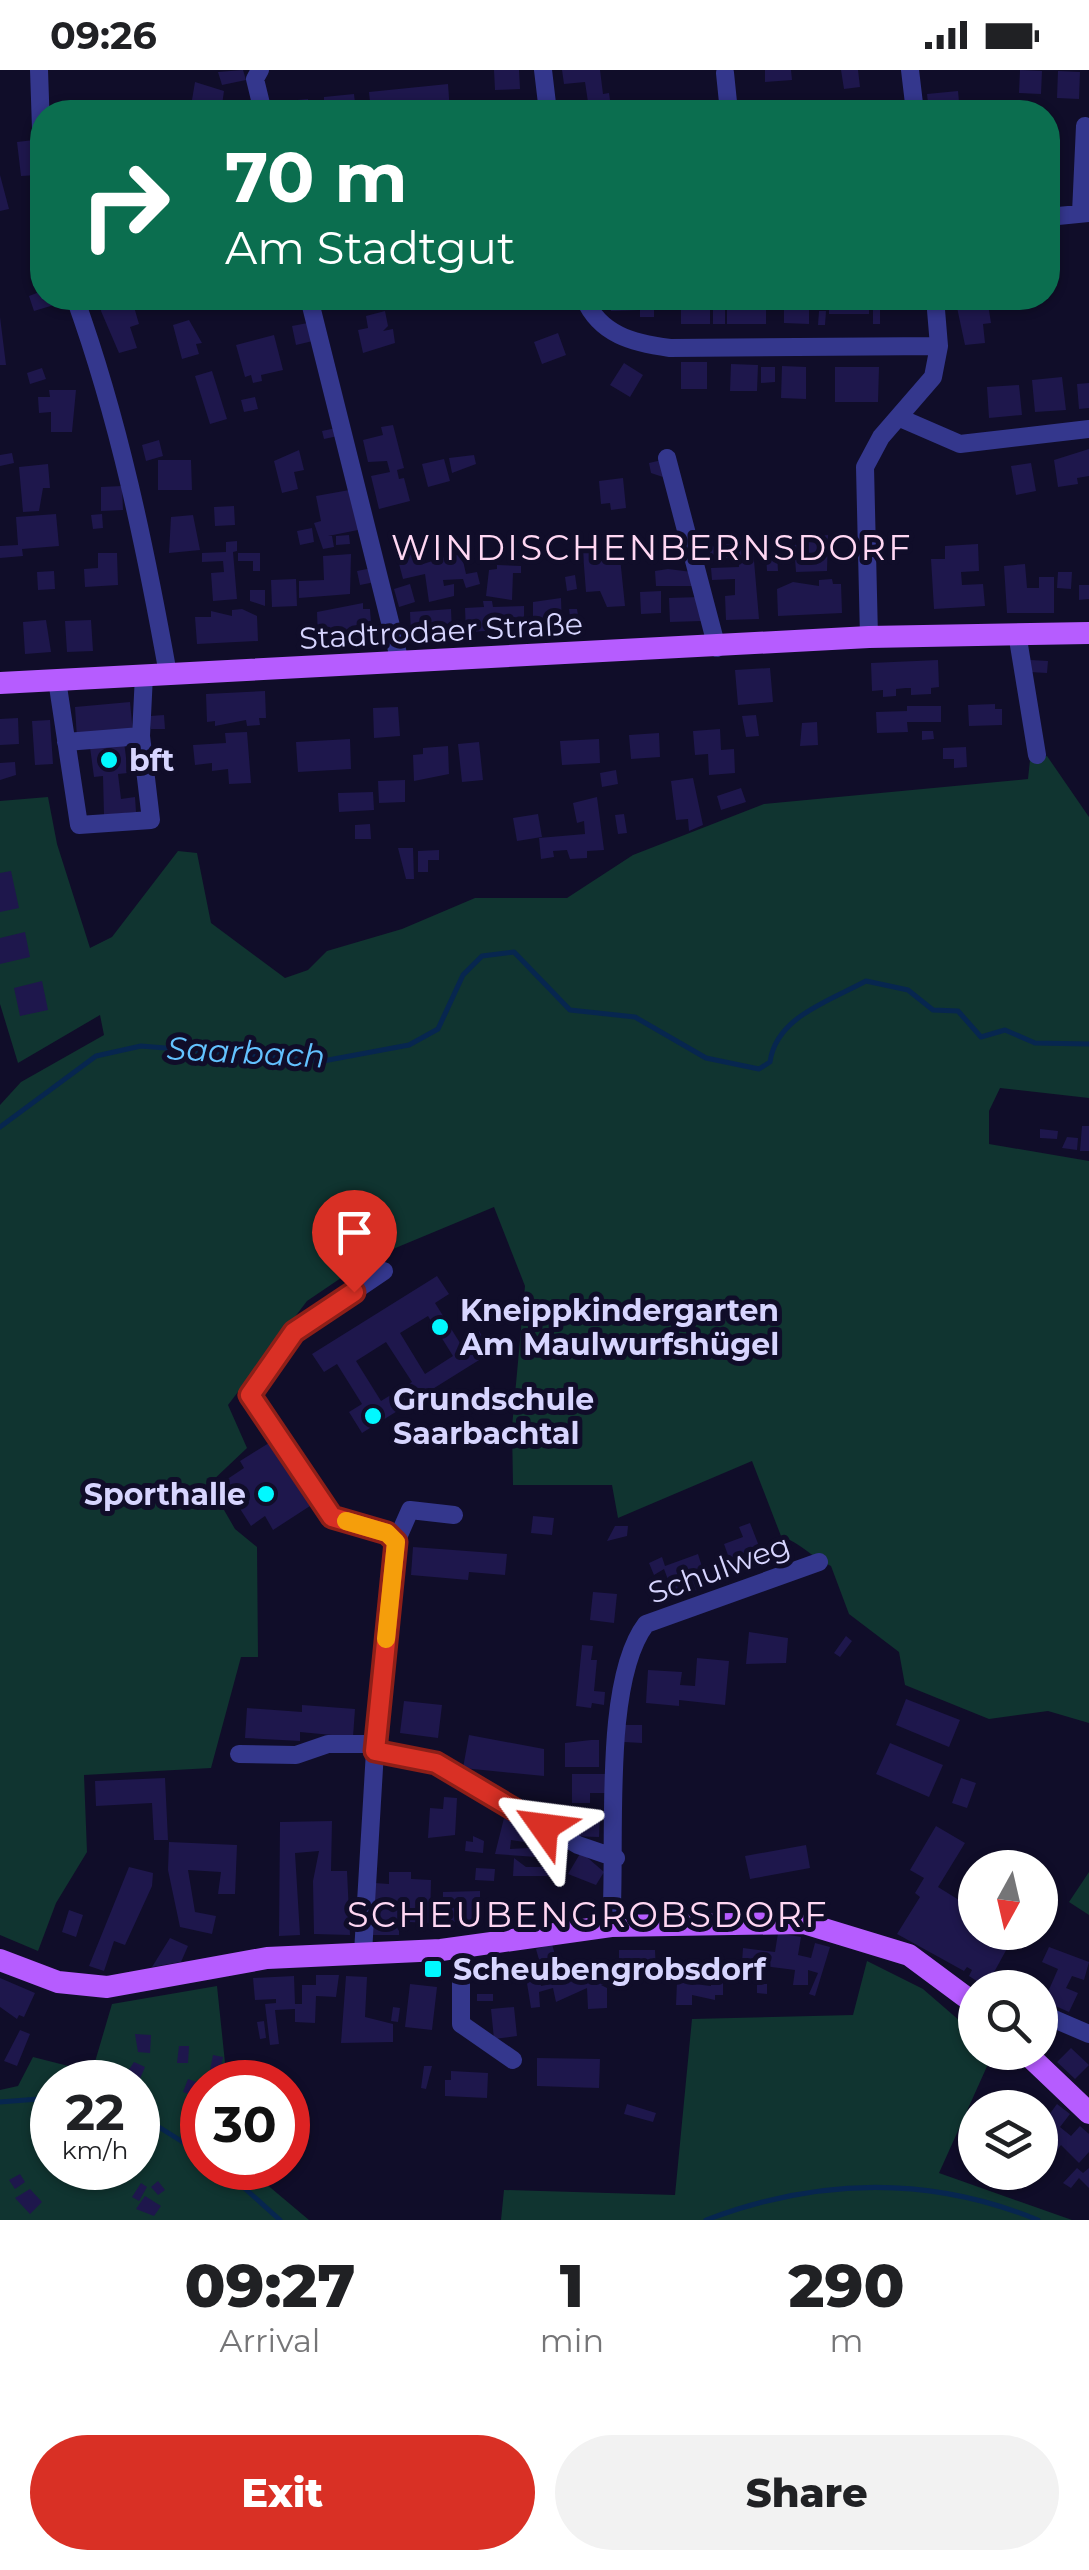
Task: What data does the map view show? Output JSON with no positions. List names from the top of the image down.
{
  "streets": {
    "main road": ["Stadtrodaer Straße"],
    "street": ["Schulweg"]
  },
  "districts": ["WINDISCHENBERNSDORF", "SCHEUBENGROBSDORF"],
  "water": ["Saarbach"],
  "places": {
    "other": [
      "bft",
      "Kneippkindergarten Am Maulwurfshügel",
      "Grundschule Saarbachtal",
      "Sporthalle"
    ],
    "transit": ["Scheubengrobsdorf"]
  },
  "north": "bottom",
  "page": {
    "status": "09:26",
    "turn": ["70 m", "Am Stadtgut"],
    "speed": "22 km/h",
    "limit": "30",
    "eta": [
      "09:27",
      "Arrival",
      "1",
      "min",
      "290",
      "m"
    ],
    "buttons": ["Exit", "Share"]
  }
}
